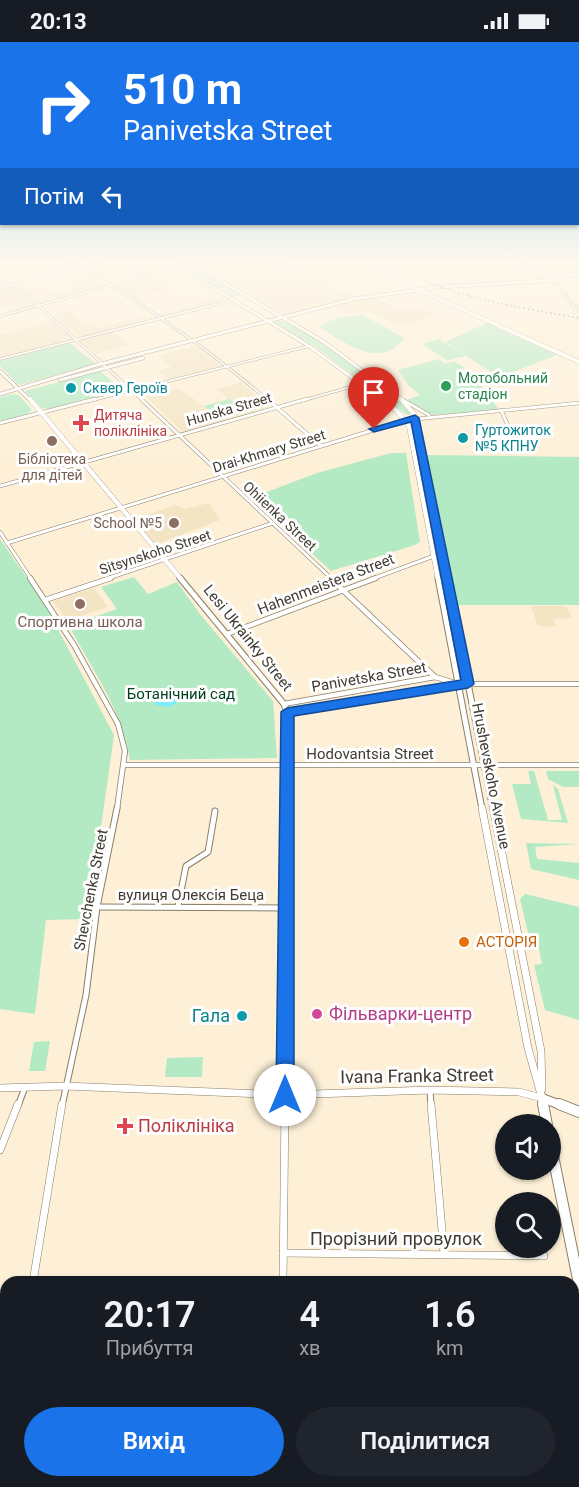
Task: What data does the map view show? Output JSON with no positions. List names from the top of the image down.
{
  "streets": {
    "main road": ["Lesi Ukrainky Street", "Hrushevskoho Avenue", "Ivana Franka Street"],
    "street": [
      "Hunska Street",
      "Drai-Khmary Street",
      "Ohiienka Street",
      "Sitsynskoho Street",
      "Hahenmeistera Street",
      "Panivetska Street",
      "Hodovantsia Street",
      "Shevchenka Street",
      "вулиця Олексія Беца",
      "Прорізний провулок"
    ]
  },
  "crossings": [
    ["Hunska Street", "Ohiienka Street"],
    ["Hunska Street", "Lesi Ukrainky Street"],
    ["Drai-Khmary Street", "Ohiienka Street"],
    ["Drai-Khmary Street", "Lesi Ukrainky Street"],
    ["Drai-Khmary Street", "Hrushevskoho Avenue"],
    ["Drai-Khmary Street", "Shevchenka Street"],
    ["Ohiienka Street", "Sitsynskoho Street"],
    ["Ohiienka Street", "Hahenmeistera Street"],
    ["Ohiienka Street", "Panivetska Street"],
    ["Sitsynskoho Street", "Lesi Ukrainky Street"],
    ["Sitsynskoho Street", "Shevchenka Street"],
    ["Hahenmeistera Street", "Lesi Ukrainky Street"],
    ["Hahenmeistera Street", "Hrushevskoho Avenue"],
    ["Lesi Ukrainky Street", "Panivetska Street"],
    ["Lesi Ukrainky Street", "Hodovantsia Street"],
    ["Lesi Ukrainky Street", "вулиця Олексія Беца"],
    ["Lesi Ukrainky Street", "Ivana Franka Street"],
    ["Lesi Ukrainky Street", "Прорізний провулок"],
    ["Panivetska Street", "Hrushevskoho Avenue"],
    ["Hodovantsia Street", "Hrushevskoho Avenue"],
    ["Hodovantsia Street", "Shevchenka Street"],
    ["Hrushevskoho Avenue", "Ivana Franka Street"],
    ["Shevchenka Street", "вулиця Олексія Беца"],
    ["Shevchenka Street", "Ivana Franka Street"]
  ],
  "parks": ["Ботанічний сад"],
  "places": {
    "other": [
      "Мотобольний стадіон",
      "Сквер Героїв",
      "Гуртожиток №5 КПНУ",
      "Бібліотека для дітей",
      "School №5",
      "Спортивна школа",
      "АСТОРІЯ",
      "Фільварки-центр",
      "Гала"
    ],
    "health": ["Дитяча поліклініка", "Поліклініка"]
  },
  "page": {
    "status": "20:13",
    "turn": ["510 m", "Panivetska Street"],
    "then": "Потім",
    "eta": [
      "20:17",
      "Прибуття",
      "4",
      "хв",
      "1.6",
      "km"
    ],
    "buttons": ["Вихід", "Поділитися"]
  }
}
